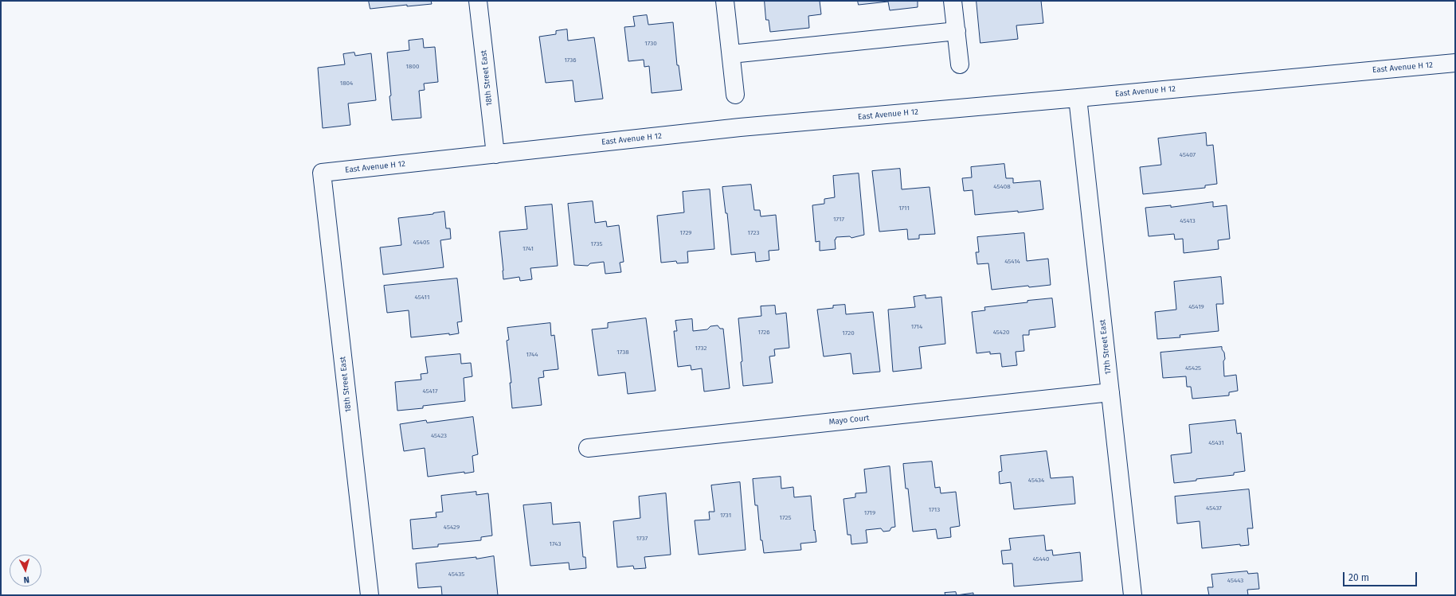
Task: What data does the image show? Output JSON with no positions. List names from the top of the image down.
{
  "streets": {
    "street": [
      "East Avenue H 12",
      "18th Street East",
      "17th Street East",
      "Mayo Court"
    ]
  },
  "crossings": [
    ["East Avenue H 12", "18th Street East"],
    ["East Avenue H 12", "17th Street East"],
    ["17th Street East", "Mayo Court"]
  ],
  "house_numbers": [
    "1730",
    "1736",
    "1800",
    "1804",
    "45407",
    "45408",
    "1711",
    "1717",
    "45413",
    "1729",
    "1723",
    "45405",
    "1735",
    "1741",
    "45414",
    "45411",
    "45419",
    "1714",
    "1726",
    "45420",
    "1720",
    "1732",
    "1738",
    "1744",
    "45425",
    "45417",
    "45423",
    "45431",
    "45434",
    "45437",
    "1713",
    "1719",
    "1731",
    "1725",
    "45429",
    "1737",
    "1743",
    "45440",
    "45435",
    "45443"
  ],
  "scale_bar": "20 m",
  "north": "bottom"
}
